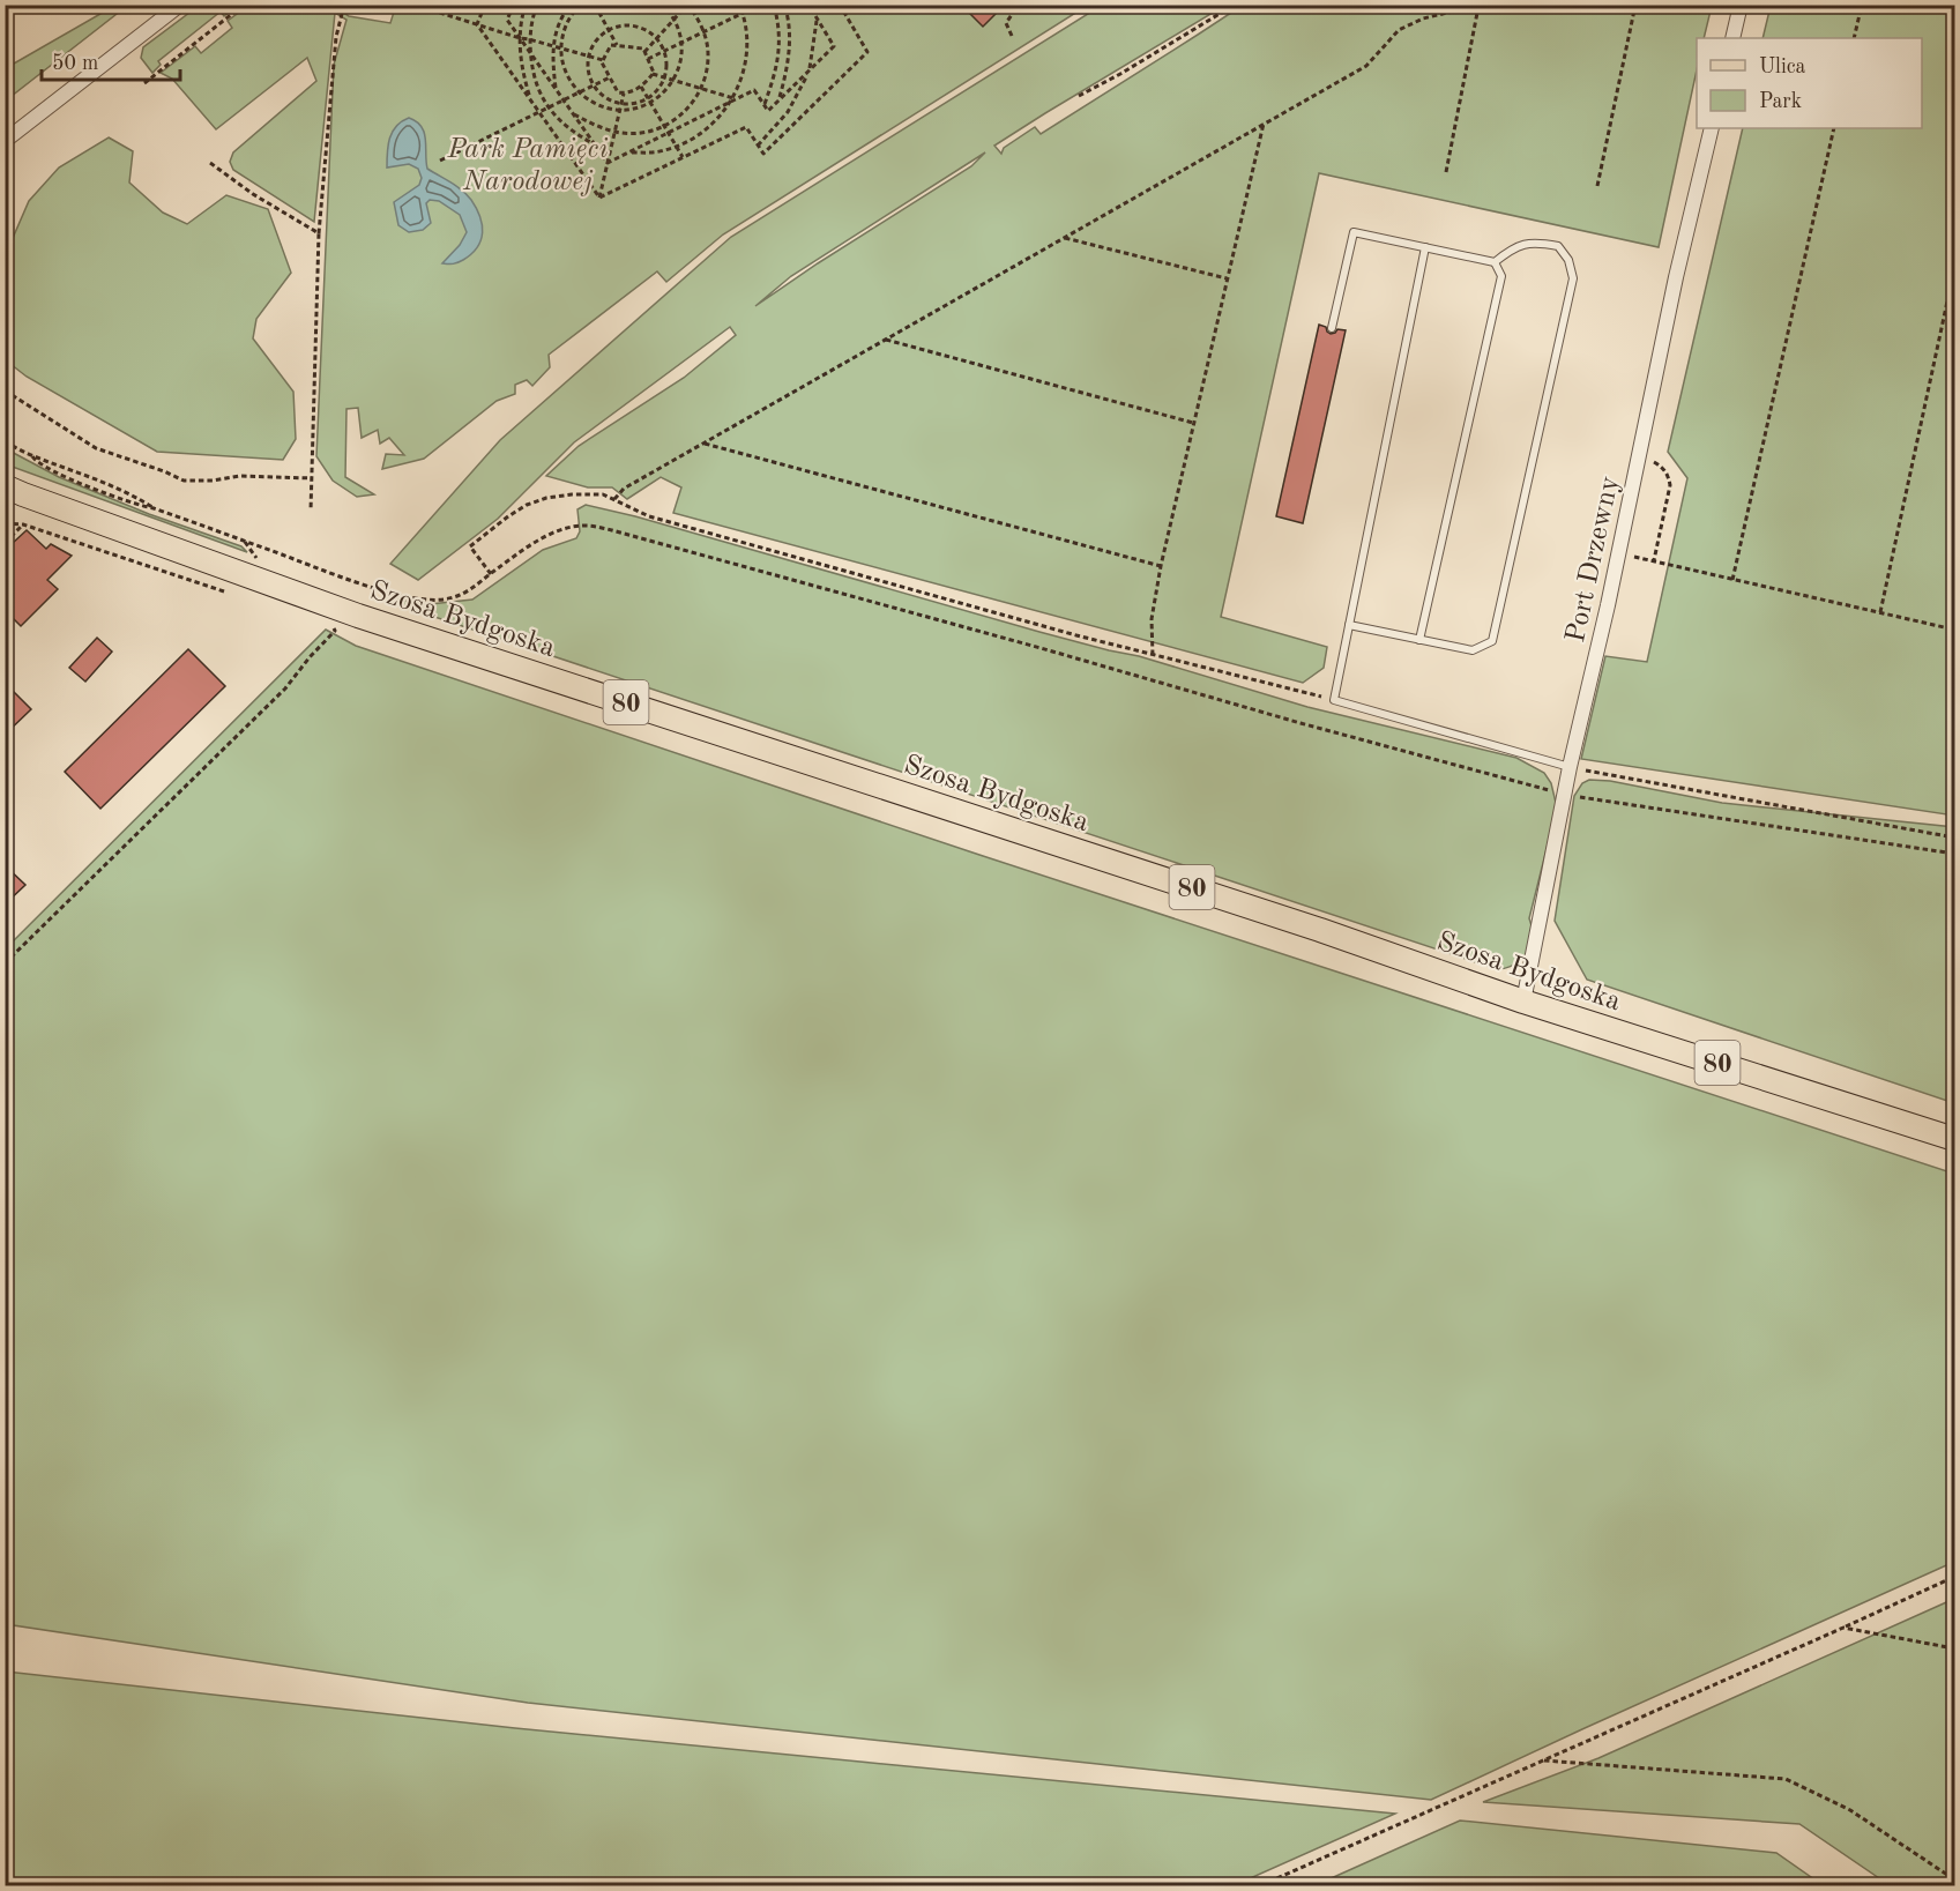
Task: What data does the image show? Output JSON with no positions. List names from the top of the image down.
{
  "streets": {
    "main road": ["Szosa Bydgoska", "80"],
    "street": ["Port Drzewny"]
  },
  "crossings": [
    ["Port Drzewny", "Szosa Bydgoska"]
  ],
  "parks": ["Park Pamięci Narodowej"],
  "legend": ["Ulica", "Park"],
  "scale_bar": "50 m"
}
